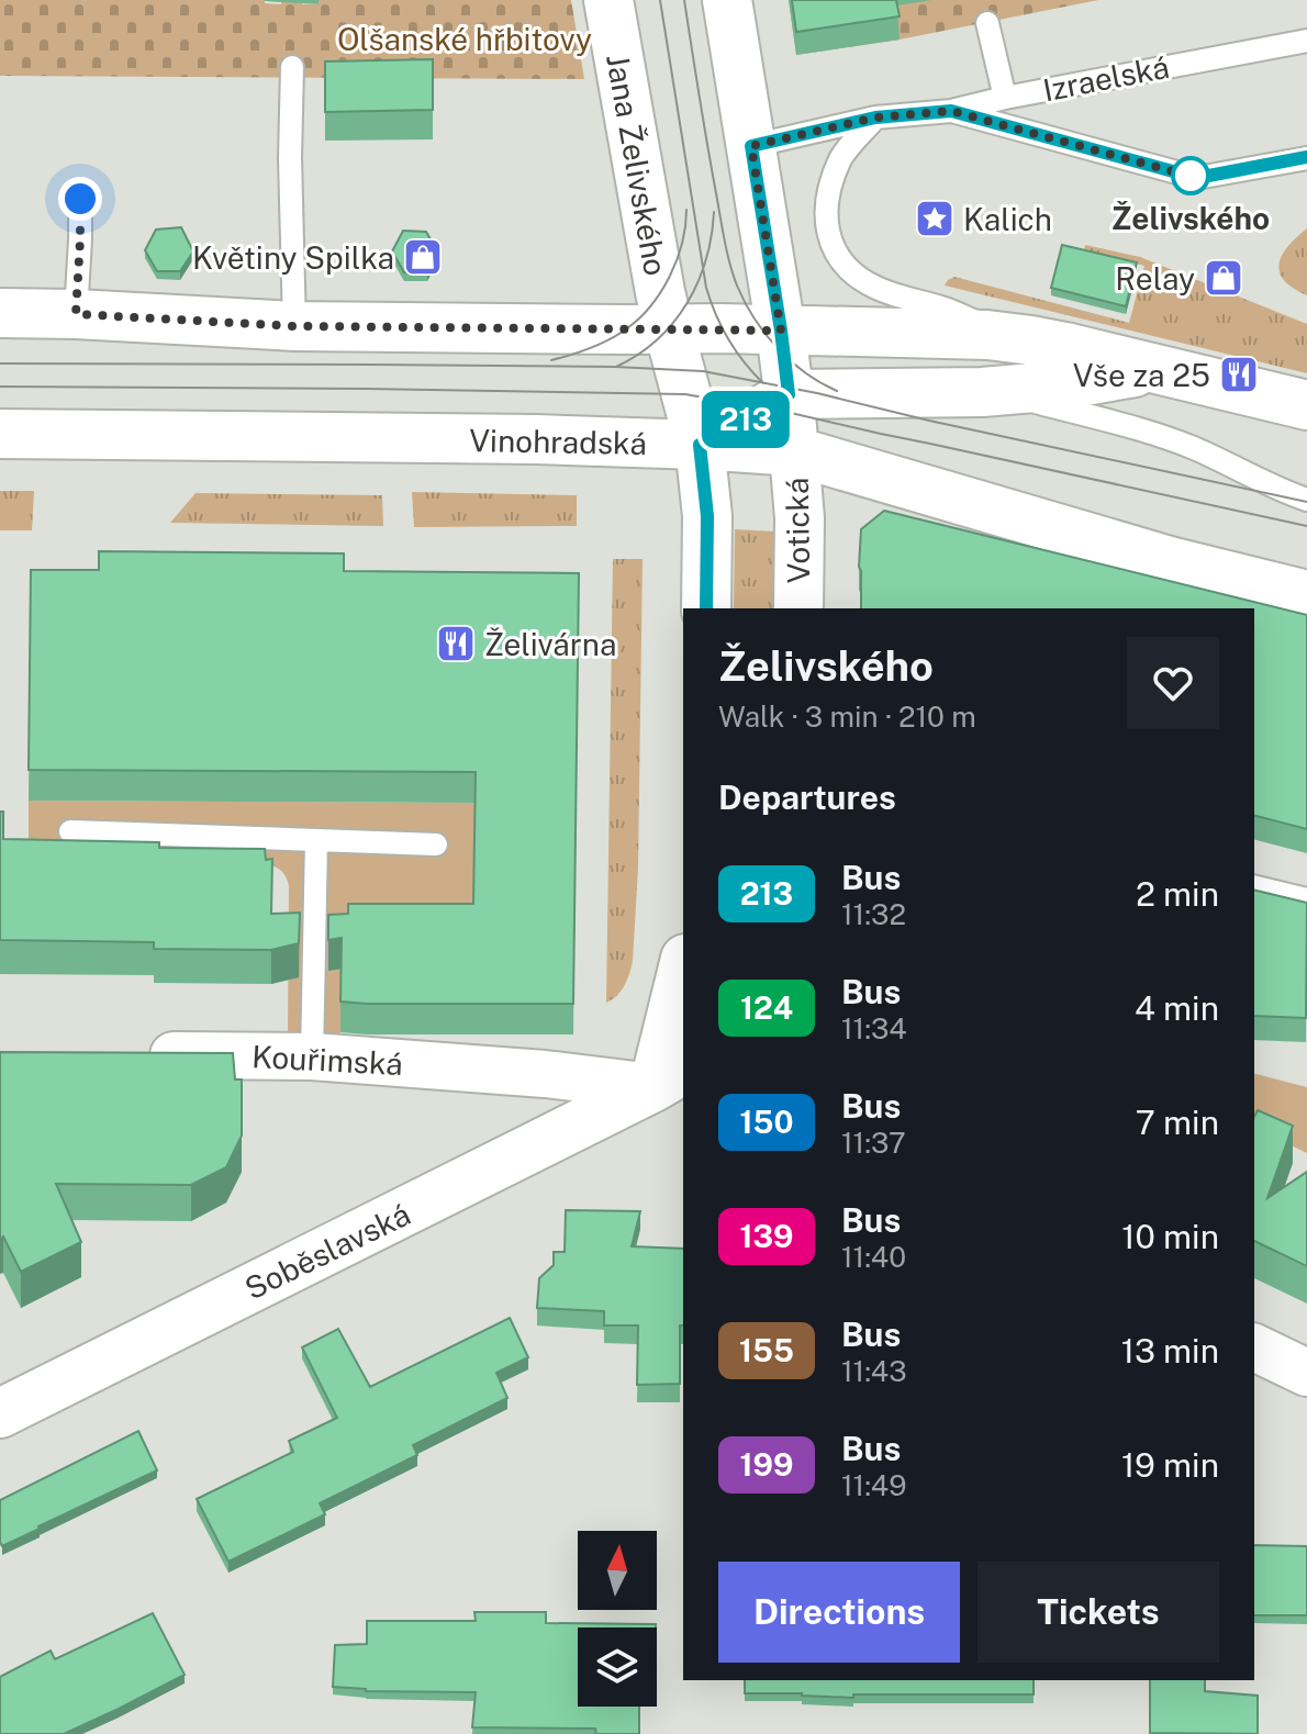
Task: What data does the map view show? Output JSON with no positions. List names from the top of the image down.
{
  "streets": {
    "main road": [
      "Jana Želivského",
      "Vinohradská",
      "Votická",
      "Soběslavská"
    ],
    "street": ["Kouřimská"],
    "lane": ["Izraelská"]
  },
  "crossings": [
    ["Jana Želivského", "Vinohradská"],
    ["Vinohradská", "Votická"],
    ["Kouřimská", "Soběslavská"]
  ],
  "parks": ["Olšanské hřbitovy"],
  "places": {
    "other": ["Želivského"],
    "place": ["Kalich"],
    "shop": ["Květiny Spilka", "Relay"],
    "restaurant": ["Vše za 25", "Želivárna"]
  },
  "lines": ["bus line 213"],
  "north": "top",
  "page": {
    "on_map": "213",
    "heading": [
      ["Želivského", "Walk · 3 min · 210 m"],
      "Departures"
    ],
    "list": [
      {
        "mark": "213",
        "name": "Bus",
        "note": "11:32",
        "value": "2 min"
      },
      {
        "mark": "124",
        "name": "Bus",
        "note": "11:34",
        "value": "4 min"
      },
      {
        "mark": "150",
        "name": "Bus",
        "note": "11:37",
        "value": "7 min"
      },
      {
        "mark": "139",
        "name": "Bus",
        "note": "11:40",
        "value": "10 min"
      },
      {
        "mark": "155",
        "name": "Bus",
        "note": "11:43",
        "value": "13 min"
      },
      {
        "mark": "199",
        "name": "Bus",
        "note": "11:49",
        "value": "19 min"
      }
    ],
    "buttons": ["Directions", "Tickets"]
  }
}
